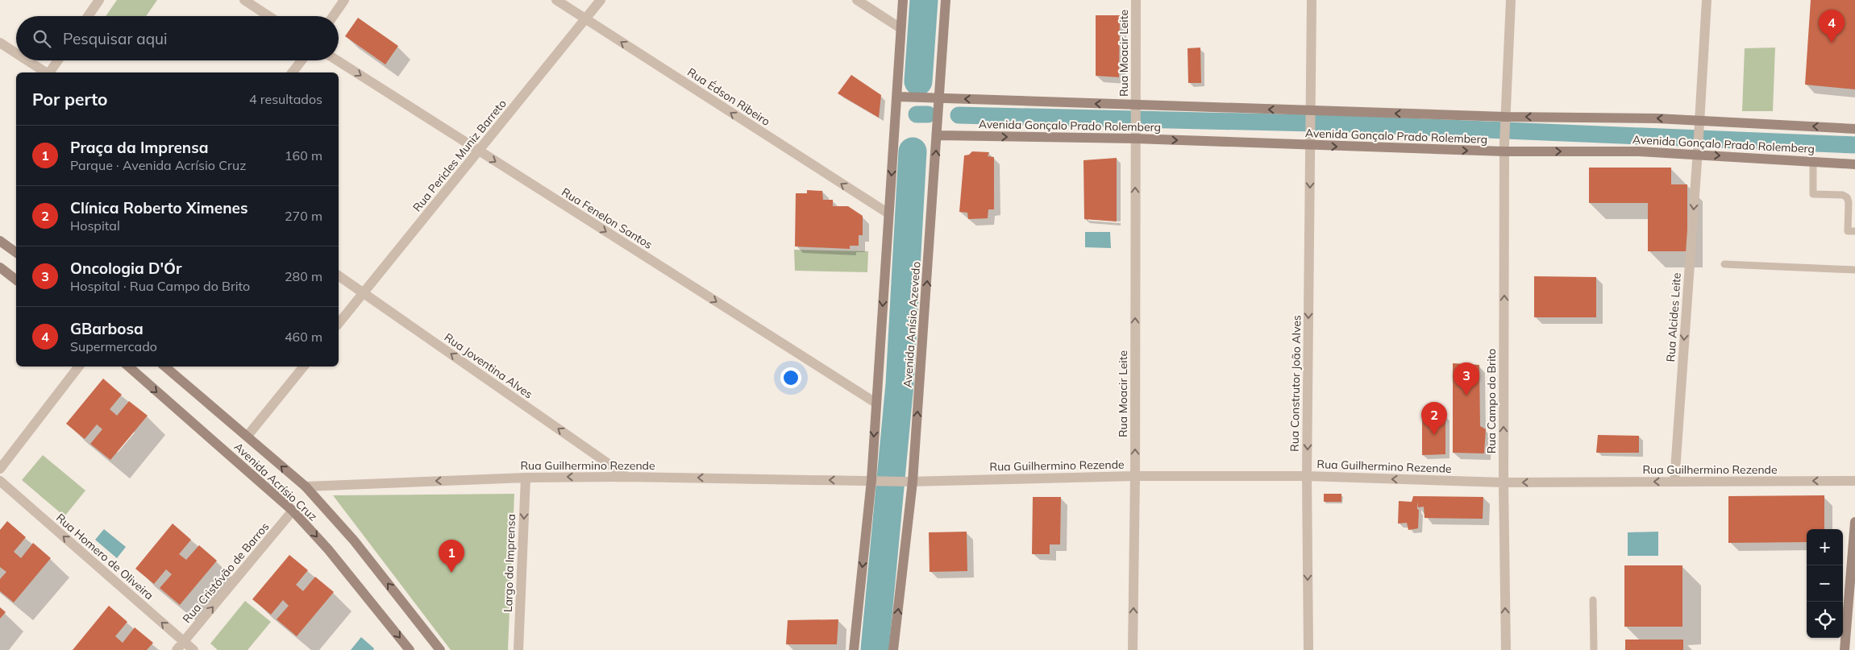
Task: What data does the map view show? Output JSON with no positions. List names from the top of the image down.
{
  "streets": {
    "street": [
      "Rua Moacir Leite",
      "Rua Édson Ribeiro",
      "Avenida Gonçalo Prado Rolemberg",
      "Rua Pericles Muniz Barreto",
      "Rua Fenelon Santos",
      "Rua Alcides Leite",
      "Avenida Anísio Azevedo",
      "Rua Joventina Alves",
      "Rua Construtor João Alves",
      "Rua Campo do Brito",
      "Rua Guilhermino Rezende",
      "Avenida Acrísio Cruz",
      "Rua Homero de Oliveira",
      "Largo da Imprensa",
      "Rua Cristóvão de Barros"
    ]
  },
  "crossings": [
    ["Rua Moacir Leite", "Avenida Gonçalo Prado Rolemberg"],
    ["Rua Moacir Leite", "Rua Guilhermino Rezende"],
    ["Rua Édson Ribeiro", "Rua Pericles Muniz Barreto"],
    ["Avenida Gonçalo Prado Rolemberg", "Rua Alcides Leite"],
    ["Avenida Gonçalo Prado Rolemberg", "Avenida Anísio Azevedo"],
    ["Avenida Gonçalo Prado Rolemberg", "Rua Construtor João Alves"],
    ["Avenida Gonçalo Prado Rolemberg", "Rua Campo do Brito"],
    ["Rua Pericles Muniz Barreto", "Rua Fenelon Santos"],
    ["Rua Pericles Muniz Barreto", "Rua Joventina Alves"],
    ["Rua Alcides Leite", "Rua Guilhermino Rezende"],
    ["Avenida Anísio Azevedo", "Rua Guilhermino Rezende"],
    ["Rua Joventina Alves", "Rua Guilhermino Rezende"],
    ["Rua Construtor João Alves", "Rua Guilhermino Rezende"],
    ["Rua Campo do Brito", "Rua Guilhermino Rezende"],
    ["Rua Guilhermino Rezende", "Avenida Acrísio Cruz"],
    ["Rua Guilhermino Rezende", "Largo da Imprensa"],
    ["Avenida Acrísio Cruz", "Rua Cristóvão de Barros"],
    ["Rua Homero de Oliveira", "Rua Cristóvão de Barros"]
  ],
  "one_way": [
    "Rua Moacir Leite",
    "Rua Édson Ribeiro",
    "Rua Fenelon Santos",
    "Rua Alcides Leite",
    "Rua Joventina Alves",
    "Rua Construtor João Alves",
    "Rua Campo do Brito",
    "Rua Guilhermino Rezende",
    "Rua Homero de Oliveira",
    "Largo da Imprensa",
    "Rua Cristóvão de Barros"
  ],
  "page": {
    "pins": [
      "4",
      "3",
      "2",
      "1"
    ],
    "search": "Pesquisar aqui",
    "heading": ["Por perto", "4 resultados"],
    "list": [
      {
        "mark": "1",
        "name": "Praça da Imprensa",
        "note": "Parque · Avenida Acrísio Cruz",
        "value": "160 m"
      },
      {
        "mark": "2",
        "name": "Clínica Roberto Ximenes",
        "note": "Hospital",
        "value": "270 m"
      },
      {
        "mark": "3",
        "name": "Oncologia D'Ór",
        "note": "Hospital · Rua Campo do Brito",
        "value": "280 m"
      },
      {
        "mark": "4",
        "name": "GBarbosa",
        "note": "Supermercado",
        "value": "460 m"
      }
    ],
    "map_buttons": ["+", "−"]
  }
}
